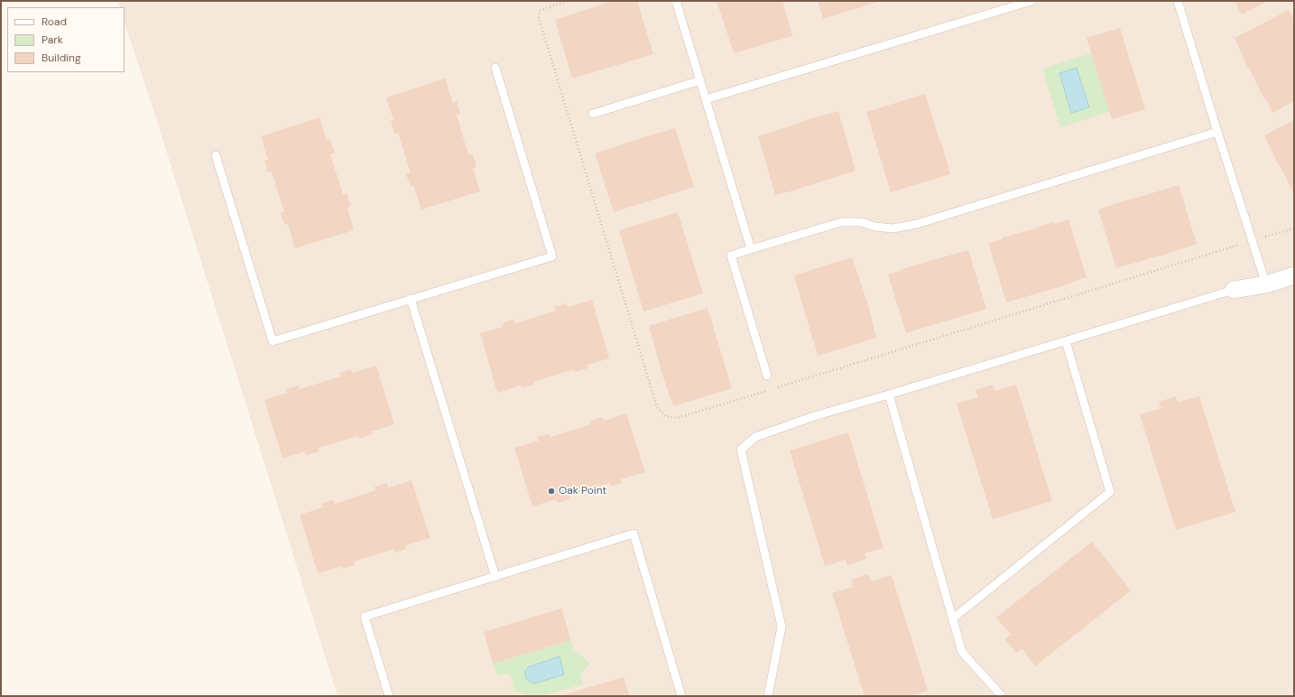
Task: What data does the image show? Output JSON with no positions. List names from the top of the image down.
{
  "places": ["Oak Point"],
  "legend": ["Road", "Park", "Building"]
}
